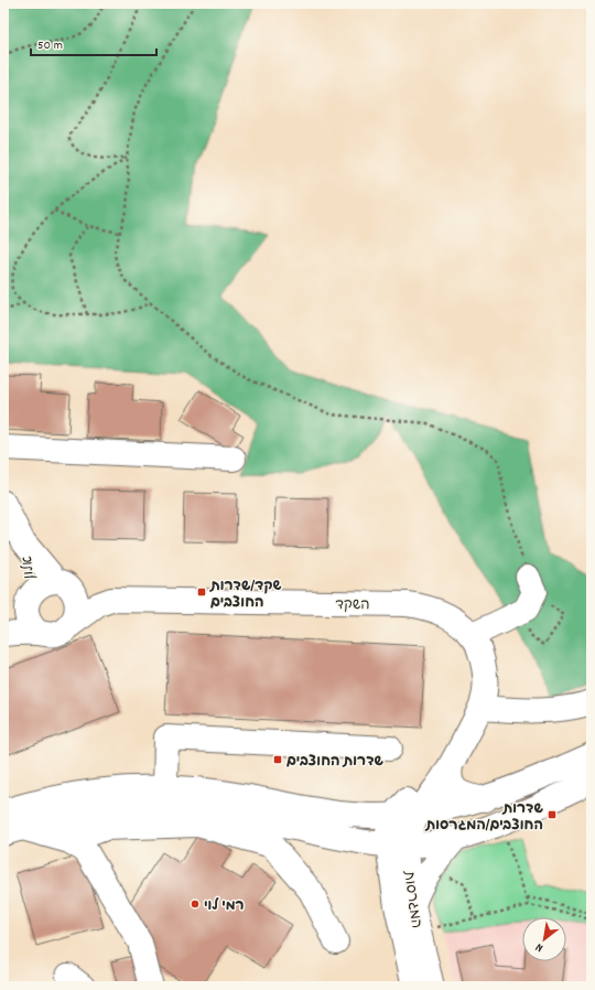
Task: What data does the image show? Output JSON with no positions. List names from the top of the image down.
{
  "streets": {
    "street": ["אלון", "השקד", "המגרסות"]
  },
  "crossings": [
    ["אלון", "השקד"],
    ["השקד", "המגרסות"]
  ],
  "places": {
    "transit": ["שקד/שדרות החוצבים", "שדרות החוצבים", "שדרות החוצבים/המגרסות"],
    "other": ["רמי לוי"]
  },
  "scale_bar": "50 m",
  "north": "bottom left"
}
